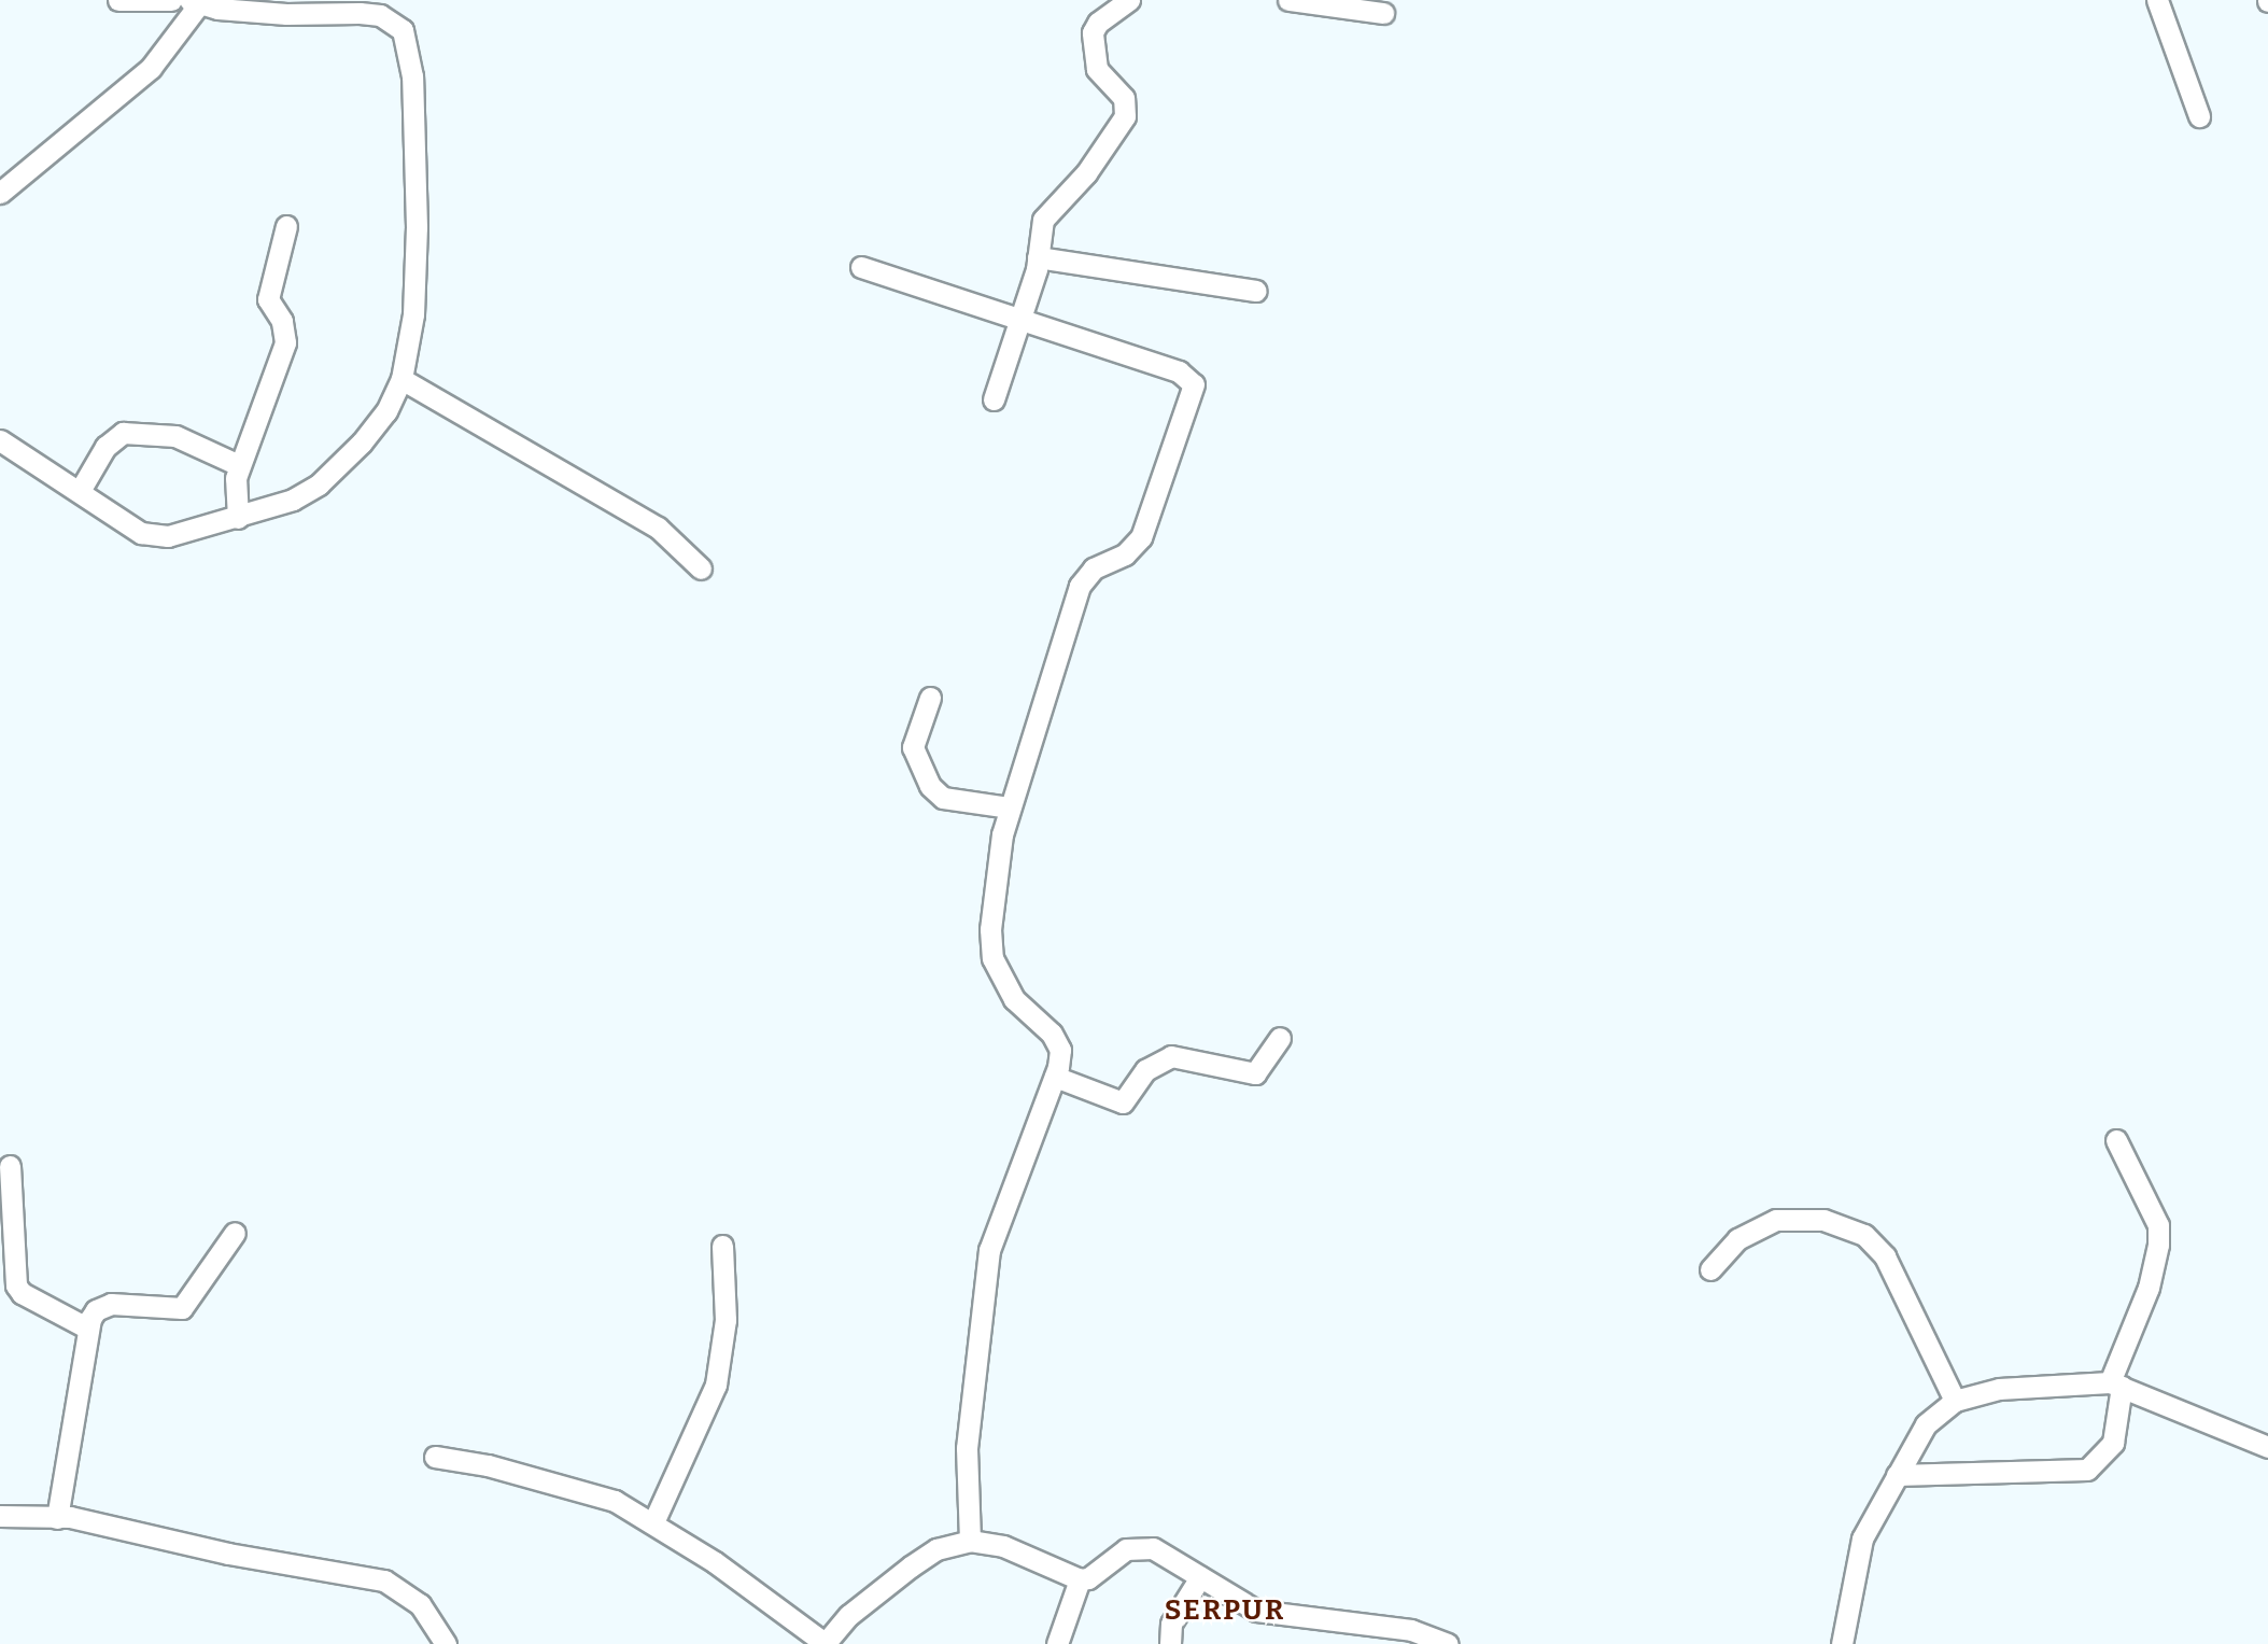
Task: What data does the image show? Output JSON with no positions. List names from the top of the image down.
{
  "districts": ["SERPUR"]
}
